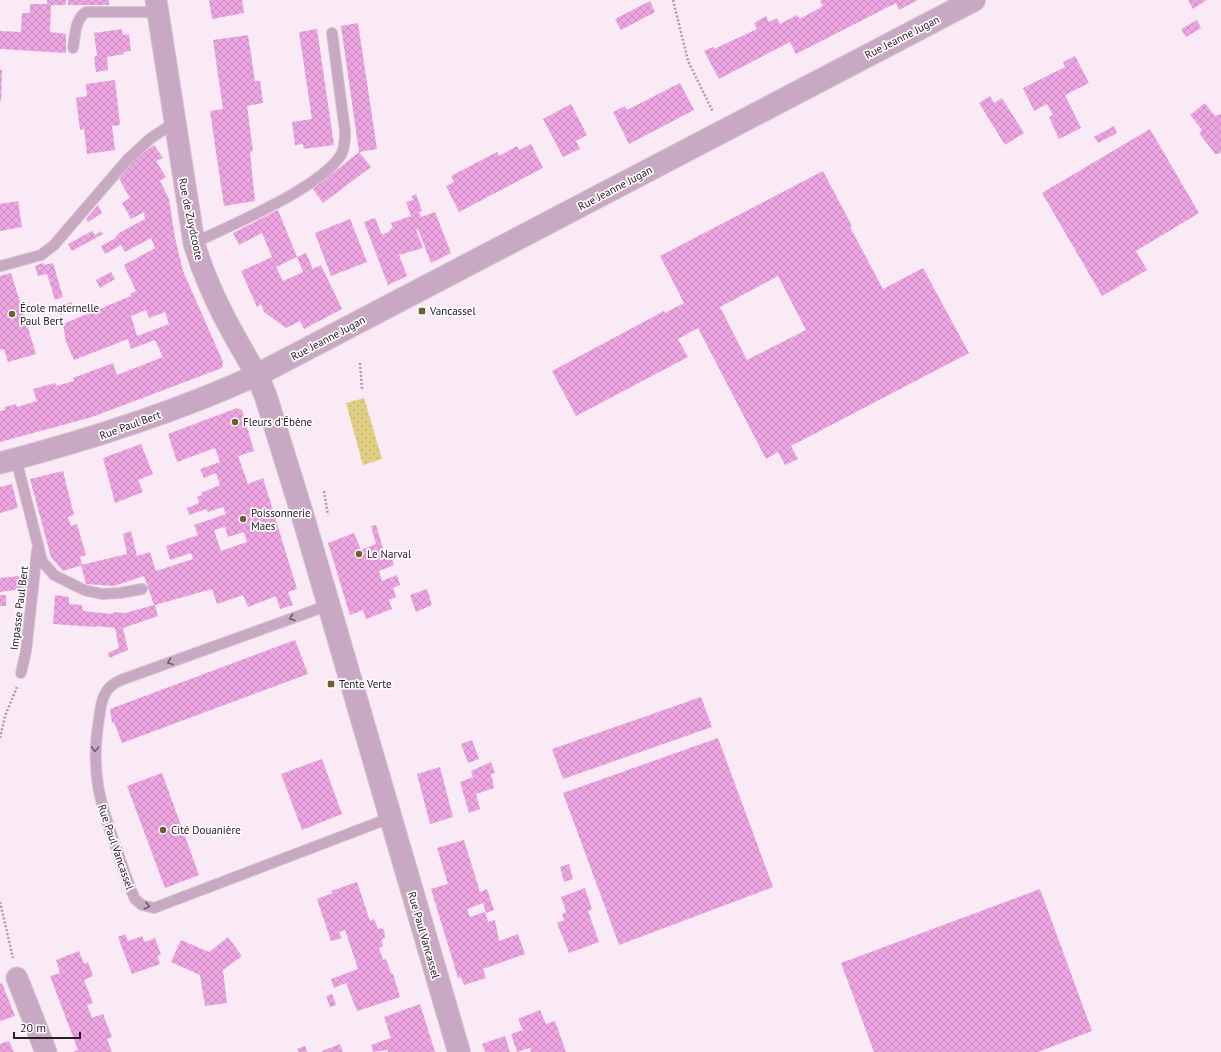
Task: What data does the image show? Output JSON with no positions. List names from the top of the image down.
{
  "streets": {
    "street": [
      "Rue Jeanne Jugan",
      "Rue de Zuydcoote",
      "Rue Paul Bert",
      "Rue Paul Vancassel"
    ],
    "lane": ["Impasse Paul Bert"]
  },
  "crossings": [
    ["Rue Jeanne Jugan", "Rue de Zuydcoote"],
    ["Rue Jeanne Jugan", "Rue Paul Bert"],
    ["Rue Jeanne Jugan", "Rue Paul Vancassel"],
    ["Rue de Zuydcoote", "Rue Paul Bert"],
    ["Rue de Zuydcoote", "Rue Paul Vancassel"],
    ["Rue Paul Bert", "Impasse Paul Bert"],
    ["Rue Paul Bert", "Rue Paul Vancassel"]
  ],
  "places": {
    "transit": ["Vancassel", "Tente Verte"],
    "other": [
      "École maternelle Paul Bert",
      "Fleurs d'Ébène",
      "Poissonnerie Maes",
      "Le Narval",
      "Cité Douanière"
    ]
  },
  "scale_bar": "20 m"
}
